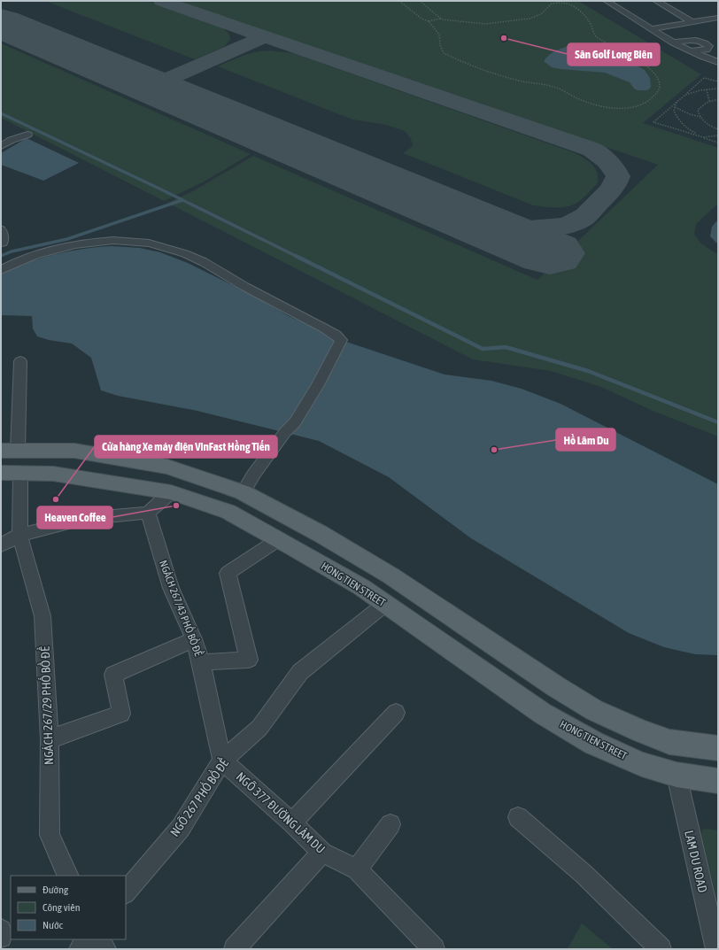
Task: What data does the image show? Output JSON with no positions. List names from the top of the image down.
{
  "streets": {
    "main road": ["HONG TIEN STREET"],
    "street": [
      "NGÁCH 267/43 PHỐ BỒ ĐỀ",
      "NGÁCH 267/29 PHỐ BỒ ĐỀ",
      "NGÕ 267 PHỐ BỒ ĐỀ",
      "NGÕ 377 ĐƯỜNG LÂM DU",
      "LAM DU ROAD"
    ]
  },
  "crossings": [
    ["HONG TIEN STREET", "NGÁCH 267/43 PHỐ BỒ ĐỀ"],
    ["HONG TIEN STREET", "NGÁCH 267/29 PHỐ BỒ ĐỀ"],
    ["HONG TIEN STREET", "NGÕ 267 PHỐ BỒ ĐỀ"],
    ["HONG TIEN STREET", "LAM DU ROAD"],
    ["NGÁCH 267/43 PHỐ BỒ ĐỀ", "NGÕ 267 PHỐ BỒ ĐỀ"],
    ["NGÁCH 267/43 PHỐ BỒ ĐỀ", "NGÕ 377 ĐƯỜNG LÂM DU"],
    ["NGÕ 267 PHỐ BỒ ĐỀ", "NGÕ 377 ĐƯỜNG LÂM DU"]
  ],
  "places": [
    "Sân Golf Long Biên",
    "Hồ Lâm Du",
    "Cửa hàng Xe máy điện VinFast Hồng Tiến",
    "Heaven Coffee"
  ],
  "legend": ["Đường", "Công viên", "Nước"]
}
